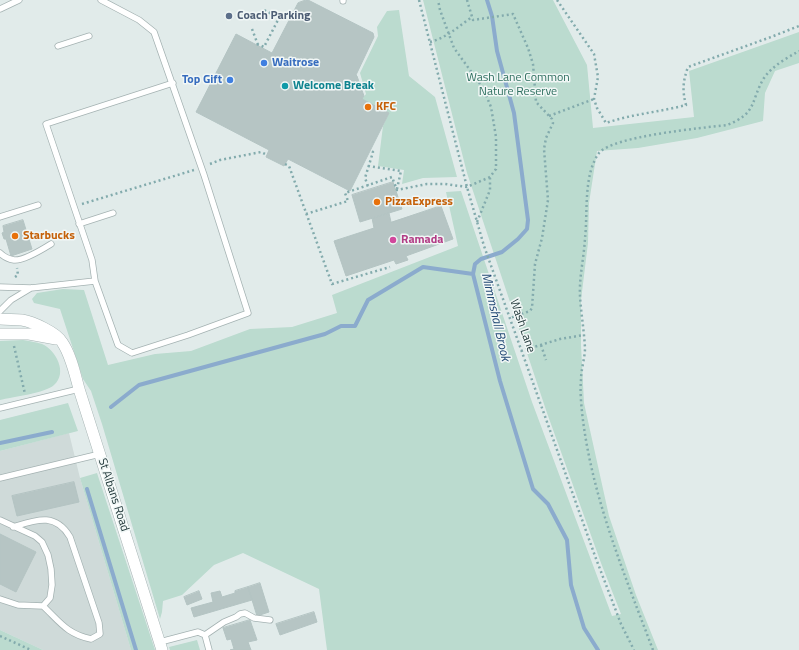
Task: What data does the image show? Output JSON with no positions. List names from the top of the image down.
{
  "streets": {
    "street": ["St Albans Road"],
    "path": ["Wash Lane"]
  },
  "water": ["Mimmshall Brook"],
  "parks": ["Wash Lane Common Nature Reserve"],
  "places": [
    "Coach Parking",
    "Waitrose",
    "Top Gift",
    "Welcome Break",
    "KFC",
    "PizzaExpress",
    "Starbucks",
    "Ramada"
  ]
}
